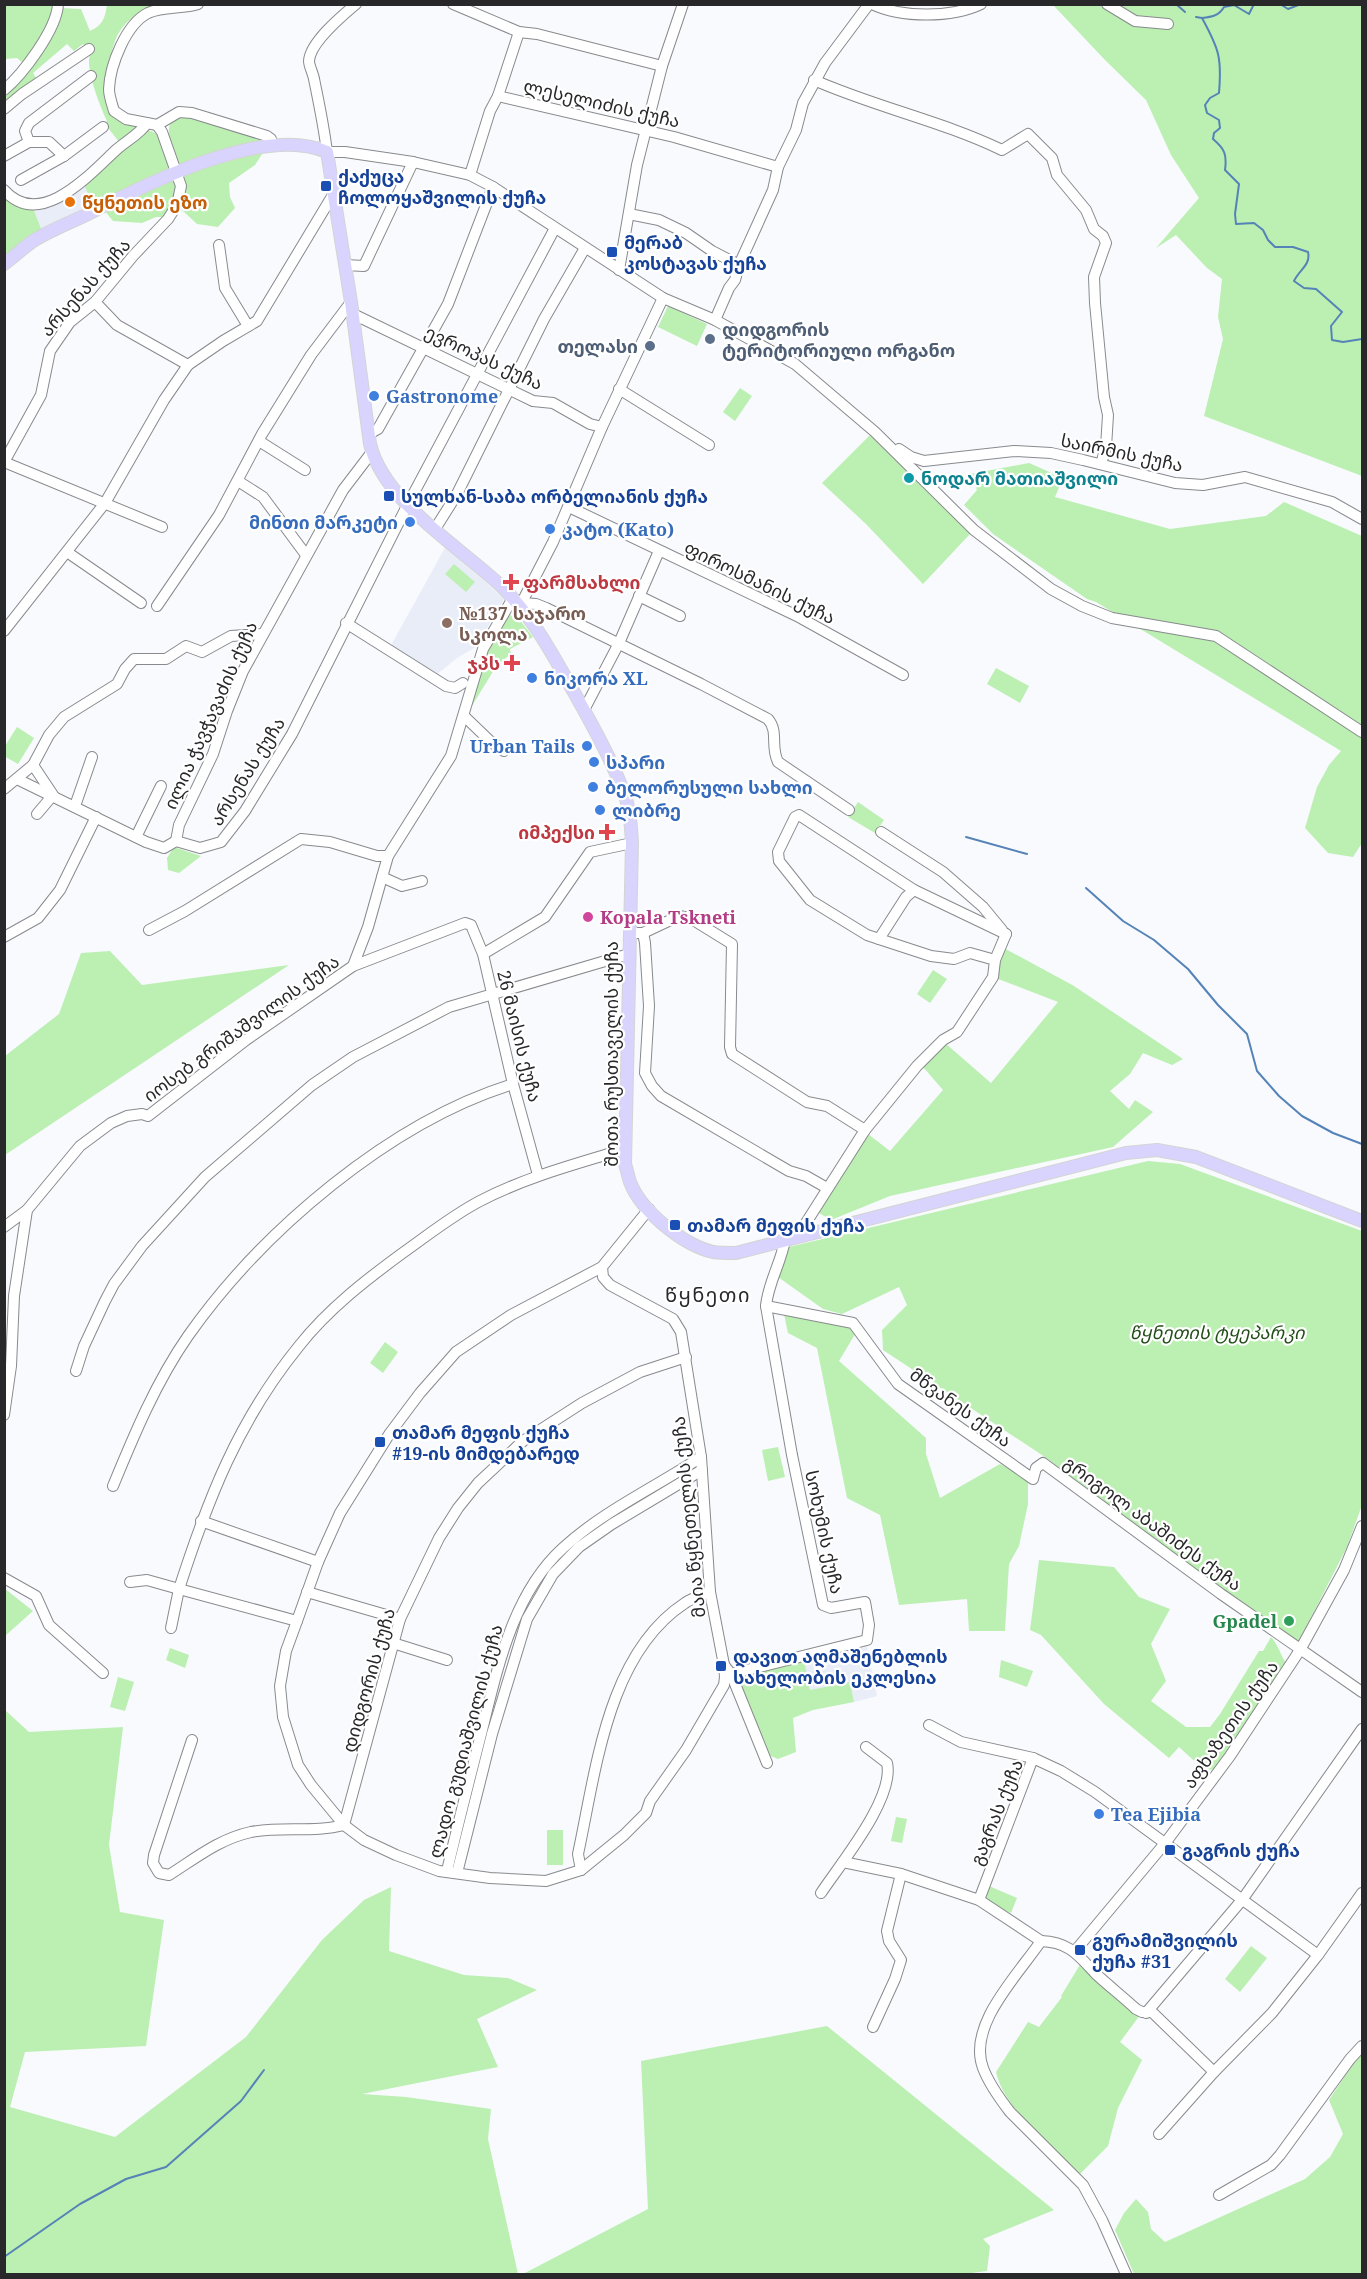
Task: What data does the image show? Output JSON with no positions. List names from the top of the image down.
{
  "streets": {
    "main road": ["შოთა რუსთაველის ქუჩა"],
    "street": [
      "ლესელიძის ქუჩა",
      "არსენას ქუჩა",
      "ევროპას ქუჩა",
      "საირმის ქუჩა",
      "ფიროსმანის ქუჩა",
      "ილია ჭავჭავაძის ქუჩა",
      "იოსებ გრიშაშვილის ქუჩა",
      "26 მაისის ქუჩა",
      "მწვანეს ქუჩა",
      "მაია წყნეთელის ქუჩა",
      "გრიგოლ აბაშიძეს ქუჩა",
      "სოხუმის ქუჩა",
      "დიდგორის ქუჩა",
      "აფხაზეთის ქუჩა",
      "ლადო გუდიაშვილის ქუჩა",
      "გაგრას ქუჩა"
    ]
  },
  "crossings": [
    ["არსენას ქუჩა", "ილია ჭავჭავაძის ქუჩა"],
    ["არსენას ქუჩა", "შოთა რუსთაველის ქუჩა"],
    ["ევროპას ქუჩა", "იოსებ გრიშაშვილის ქუჩა"],
    ["ევროპას ქუჩა", "შოთა რუსთაველის ქუჩა"],
    ["ფიროსმანის ქუჩა", "იოსებ გრიშაშვილის ქუჩა"],
    ["ილია ჭავჭავაძის ქუჩა", "შოთა რუსთაველის ქუჩა"],
    ["იოსებ გრიშაშვილის ქუჩა", "შოთა რუსთაველის ქუჩა"],
    ["26 მაისის ქუჩა", "შოთა რუსთაველის ქუჩა"],
    ["შოთა რუსთაველის ქუჩა", "სოხუმის ქუჩა"],
    ["მწვანეს ქუჩა", "გრიგოლ აბაშიძეს ქუჩა"],
    ["მწვანეს ქუჩა", "სოხუმის ქუჩა"],
    ["მაია წყნეთელის ქუჩა", "სოხუმის ქუჩა"],
    ["მაია წყნეთელის ქუჩა", "დიდგორის ქუჩა"],
    ["მაია წყნეთელის ქუჩა", "ლადო გუდიაშვილის ქუჩა"],
    ["გრიგოლ აბაშიძეს ქუჩა", "აფხაზეთის ქუჩა"],
    ["აფხაზეთის ქუჩა", "გაგრას ქუჩა"]
  ],
  "districts": ["წყნეთი"],
  "parks": ["წყნეთის ტყეპარკი"],
  "places": {
    "transit": [
      "ქაქუცა ჩოლოყაშვილის ქუჩა",
      "მერაბ კოსტავას ქუჩა",
      "სულხან-საბა ორბელიანის ქუჩა",
      "თამარ მეფის ქუჩა",
      "თამარ მეფის ქუჩა #19-ის მიმდებარედ",
      "დავით აღმაშენებლის სახელობის ეკლესია",
      "გაგრის ქუჩა",
      "გურამიშვილის ქუჩა #31"
    ],
    "other": [
      "წყნეთის ეზო",
      "დიდგორის ტერიტორიული ორგანო",
      "თელასი",
      "Gastronome",
      "ნოდარ მათიაშვილი",
      "მინთი მარკეტი",
      "კატო (Kato)",
      "№137 საჯარო სკოლა",
      "ნიკორა XL",
      "Urban Tails",
      "სპარი",
      "ბელორუსული სახლი",
      "ლიბრე",
      "Kopala Tskneti",
      "Gpadel",
      "Tea Ejibia"
    ],
    "health": ["ფარმსახლი", "ჯპს", "იმპექსი"]
  }
}
